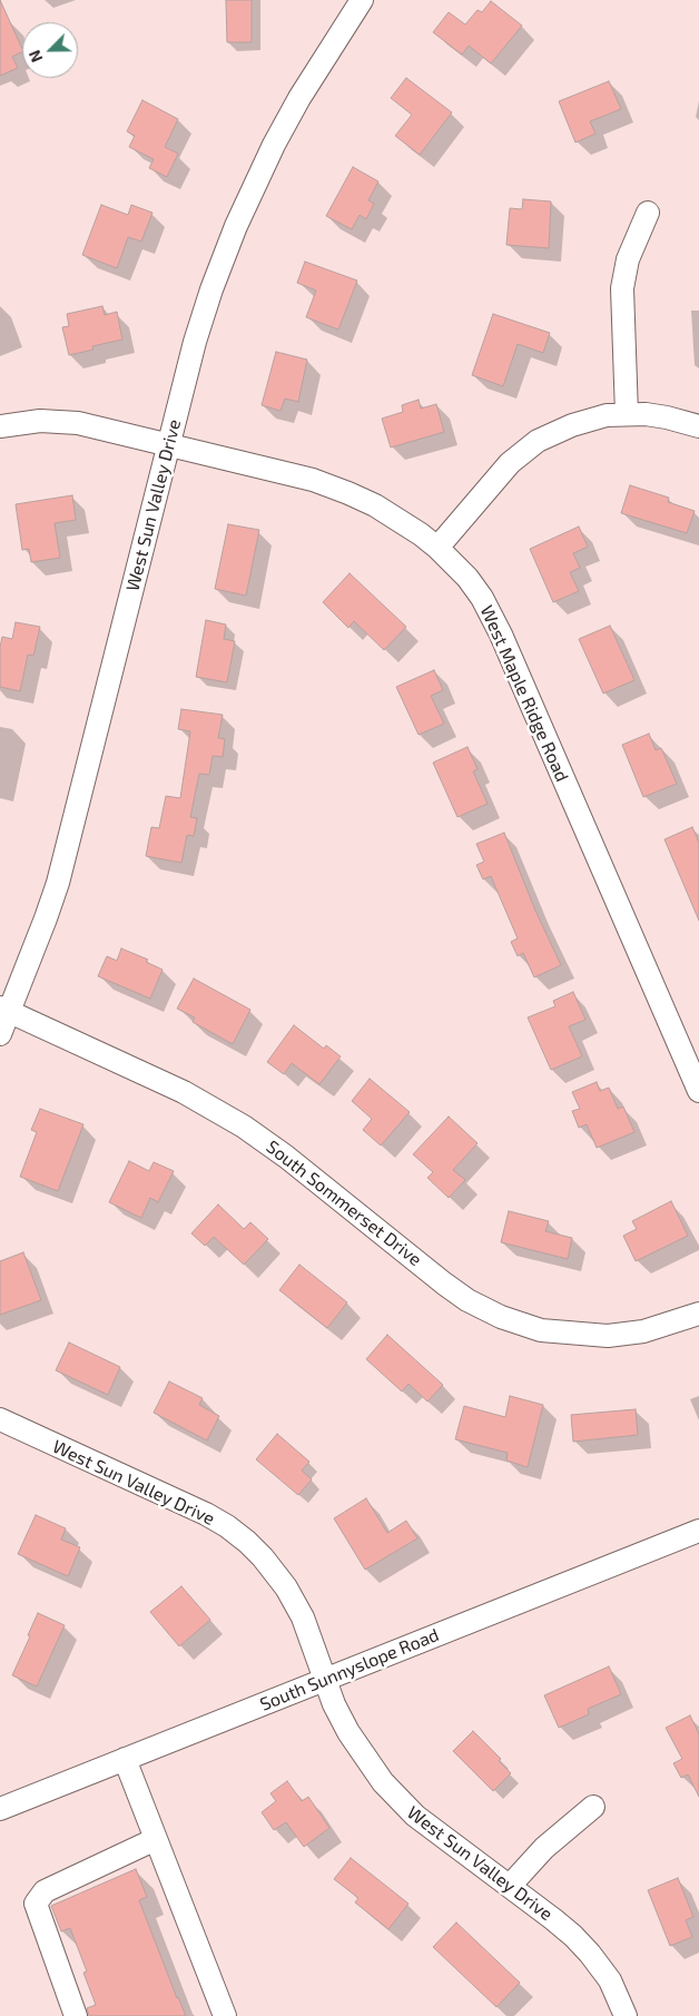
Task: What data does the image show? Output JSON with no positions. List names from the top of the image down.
{
  "streets": {
    "street": [
      "West Sun Valley Drive",
      "West Maple Ridge Road",
      "South Sommerset Drive",
      "South Sunnyslope Road"
    ]
  },
  "crossings": [
    ["West Sun Valley Drive", "West Maple Ridge Road"],
    ["West Sun Valley Drive", "South Sommerset Drive"],
    ["West Sun Valley Drive", "South Sunnyslope Road"]
  ],
  "north": "bottom left"
}
